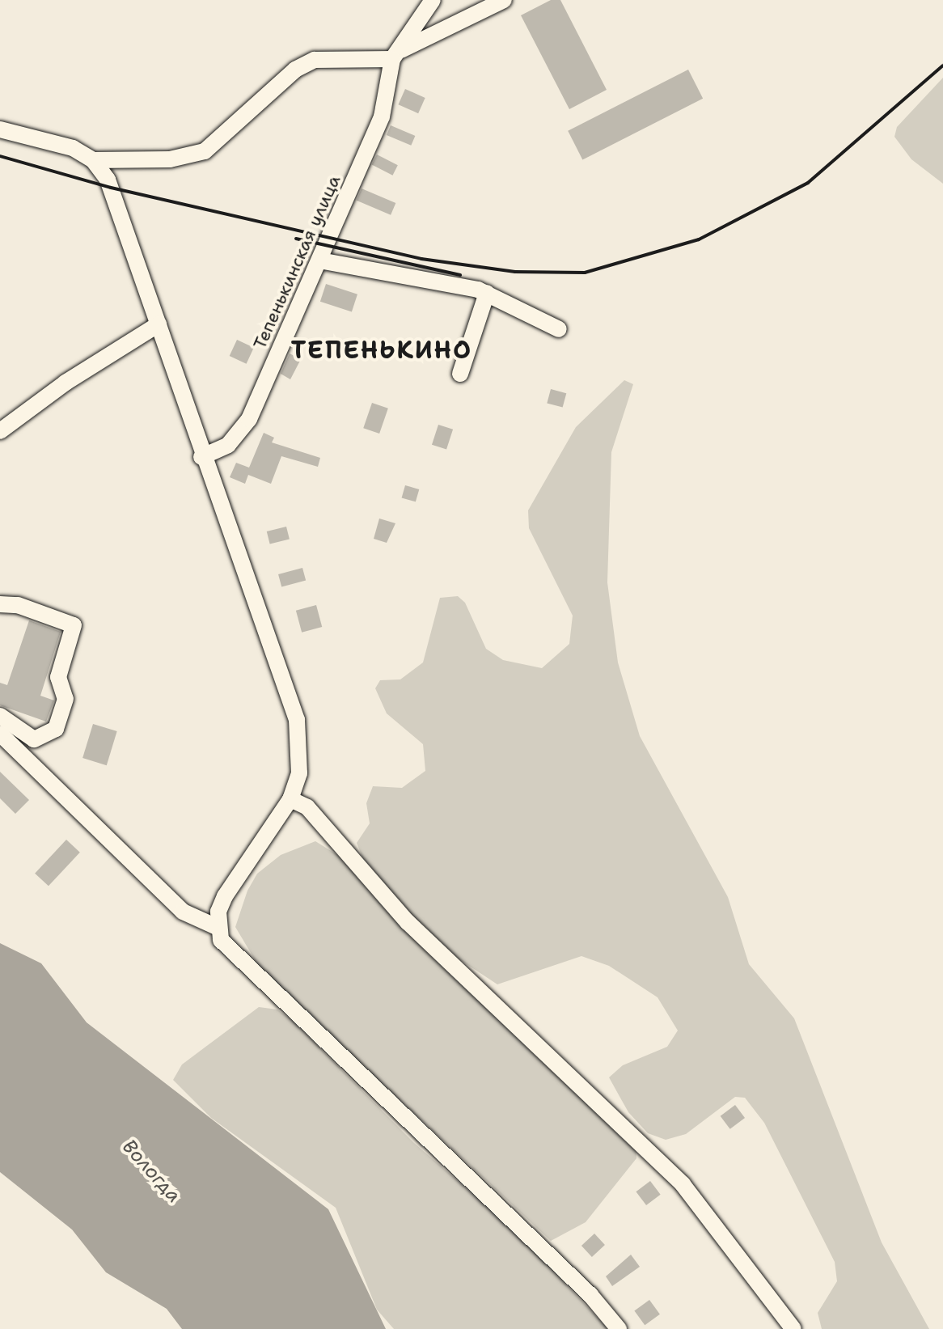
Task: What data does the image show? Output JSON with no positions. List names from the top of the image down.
{
  "streets": {
    "street": ["Тепенькинская улица"]
  },
  "districts": ["ТЕПЕНЬКИНО"],
  "water": ["Вологда"]
}
